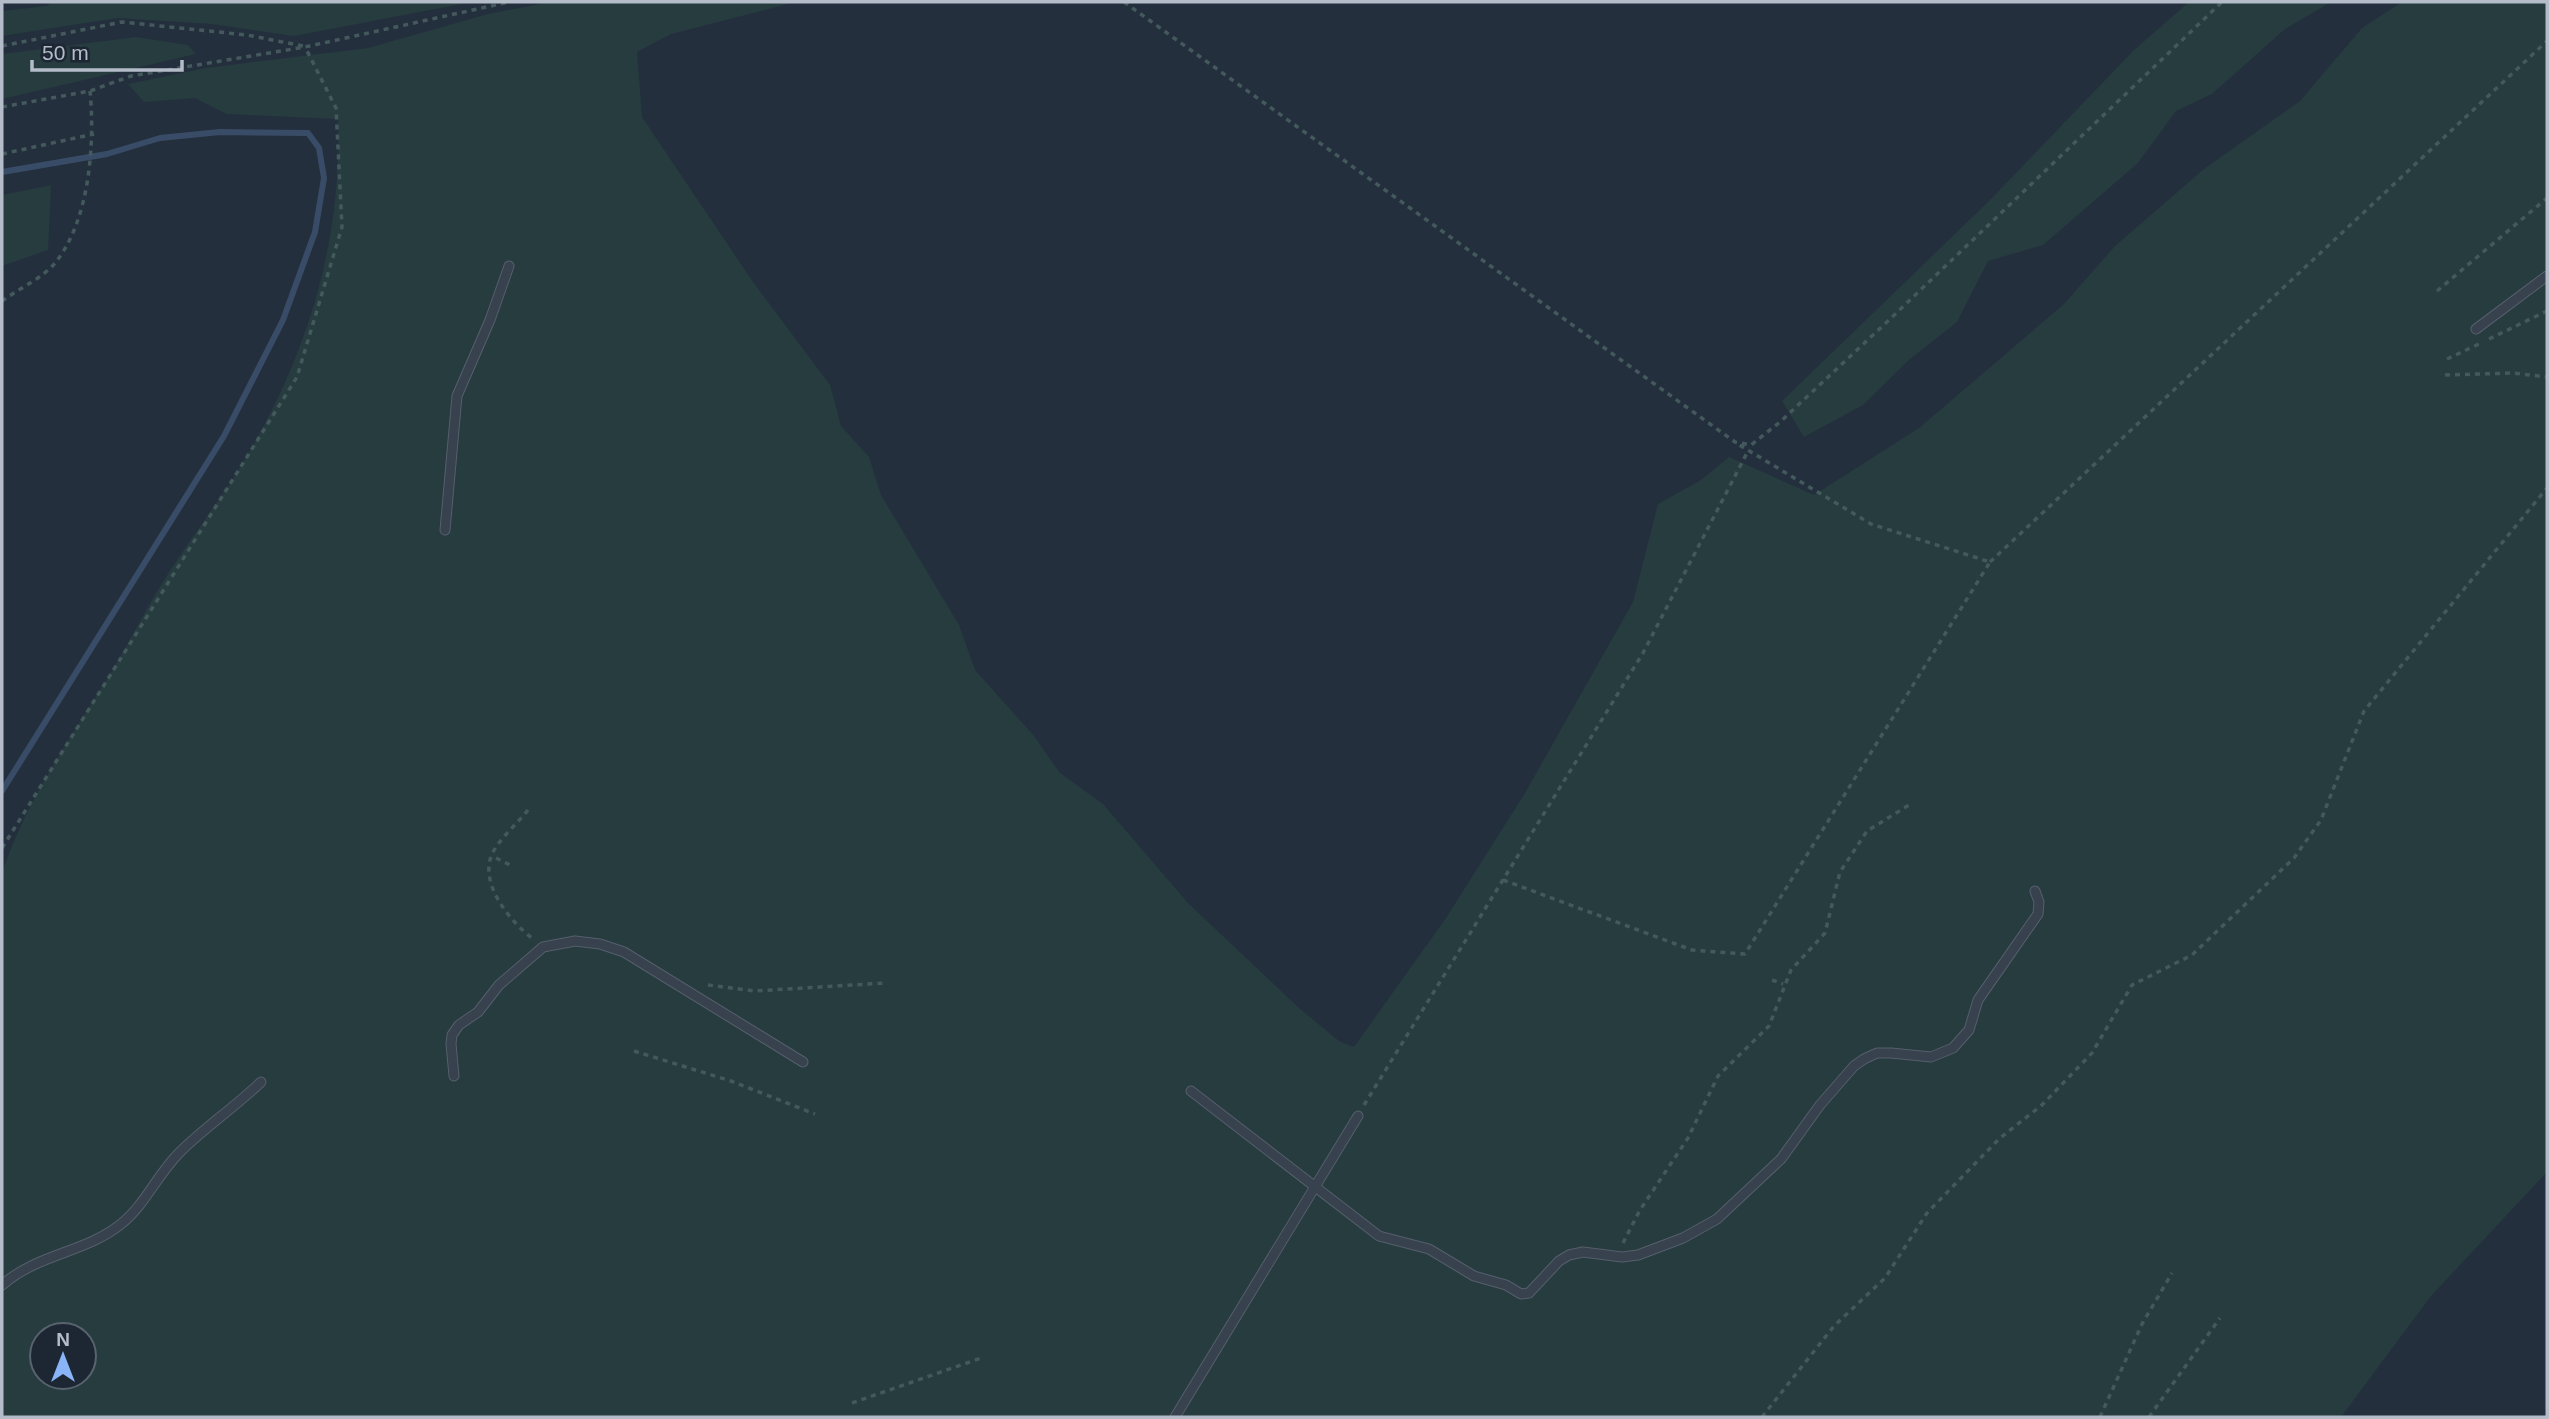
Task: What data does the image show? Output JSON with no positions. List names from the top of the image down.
{
  "scale_bar": "50 m",
  "north": "top"
}
